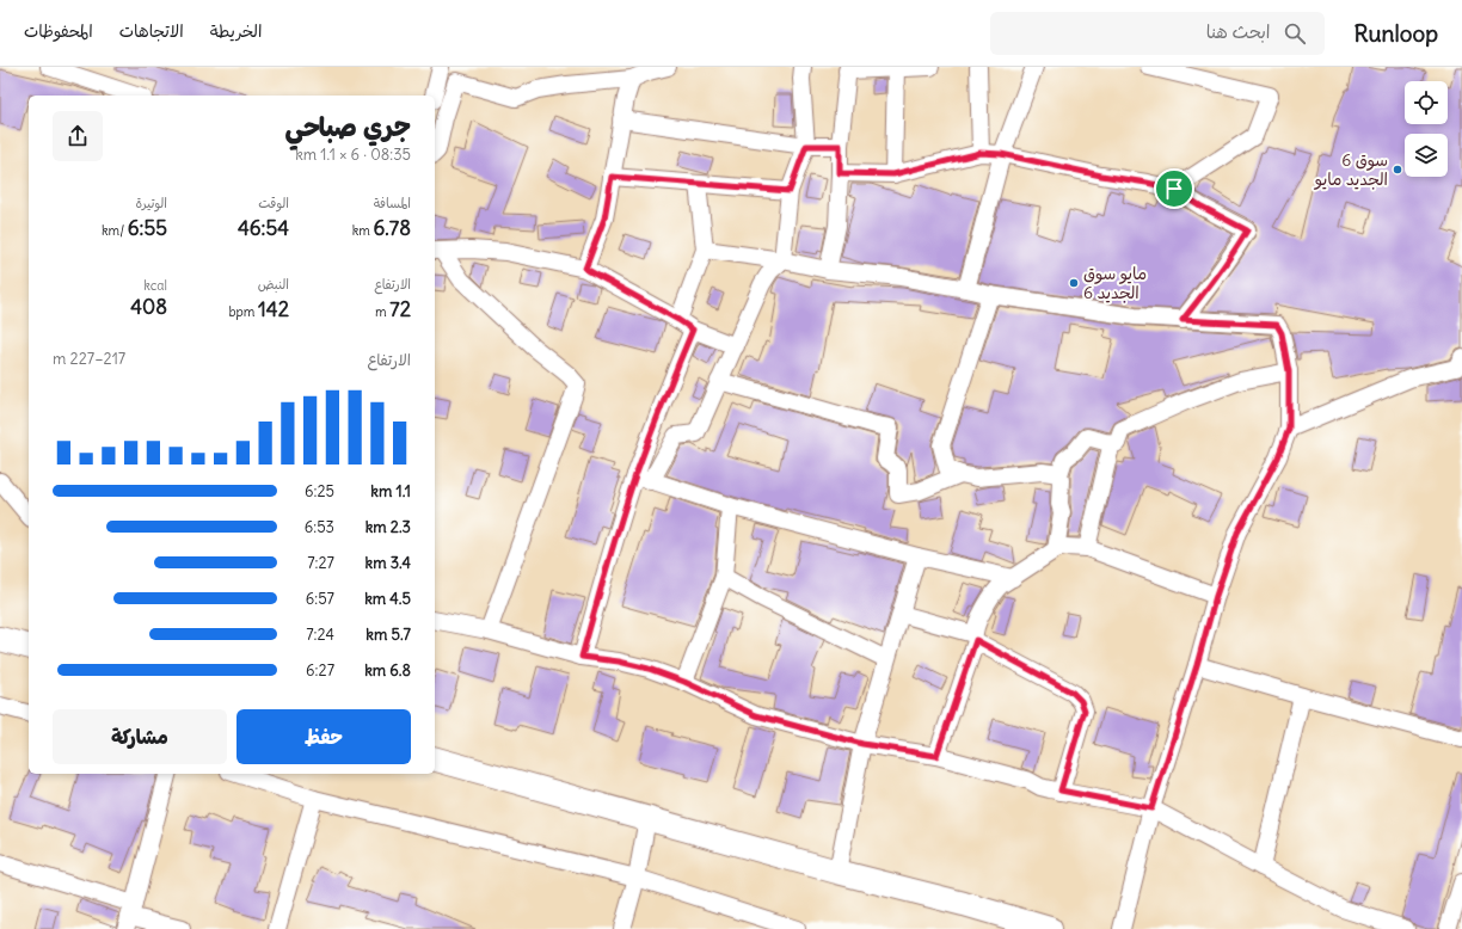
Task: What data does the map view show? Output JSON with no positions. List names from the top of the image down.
{
  "places": ["سوق 6 الجديد مايو", "مايو سوق 6 الجديد"],
  "page": {
    "header": "Runloop",
    "search": "ابحث هنا",
    "nav": ["الخريطة", "الاتجاهات", "المحفوظات"],
    "heading": ["جري صباحي", "08:35 · 6 × 1.1 km"],
    "stats": [
      ["المسافة", "6.78 km"],
      ["الوقت", "46:54"],
      ["الوتيرة", "6:55 /km"],
      ["الارتفاع", "72 m"],
      ["النبض", "142 bpm"],
      ["kcal", "408"]
    ],
    "chart": ["الارتفاع", "217–227 m"],
    "list": [
      {
        "name": "1.1 km",
        "note": "6:25"
      },
      {
        "name": "2.3 km",
        "note": "6:53"
      },
      {
        "name": "3.4 km",
        "note": "7:27"
      },
      {
        "name": "4.5 km",
        "note": "6:57"
      },
      {
        "name": "5.7 km",
        "note": "7:24"
      },
      {
        "name": "6.8 km",
        "note": "6:27"
      }
    ],
    "buttons": ["حفظ", "مشاركة"]
  }
}
